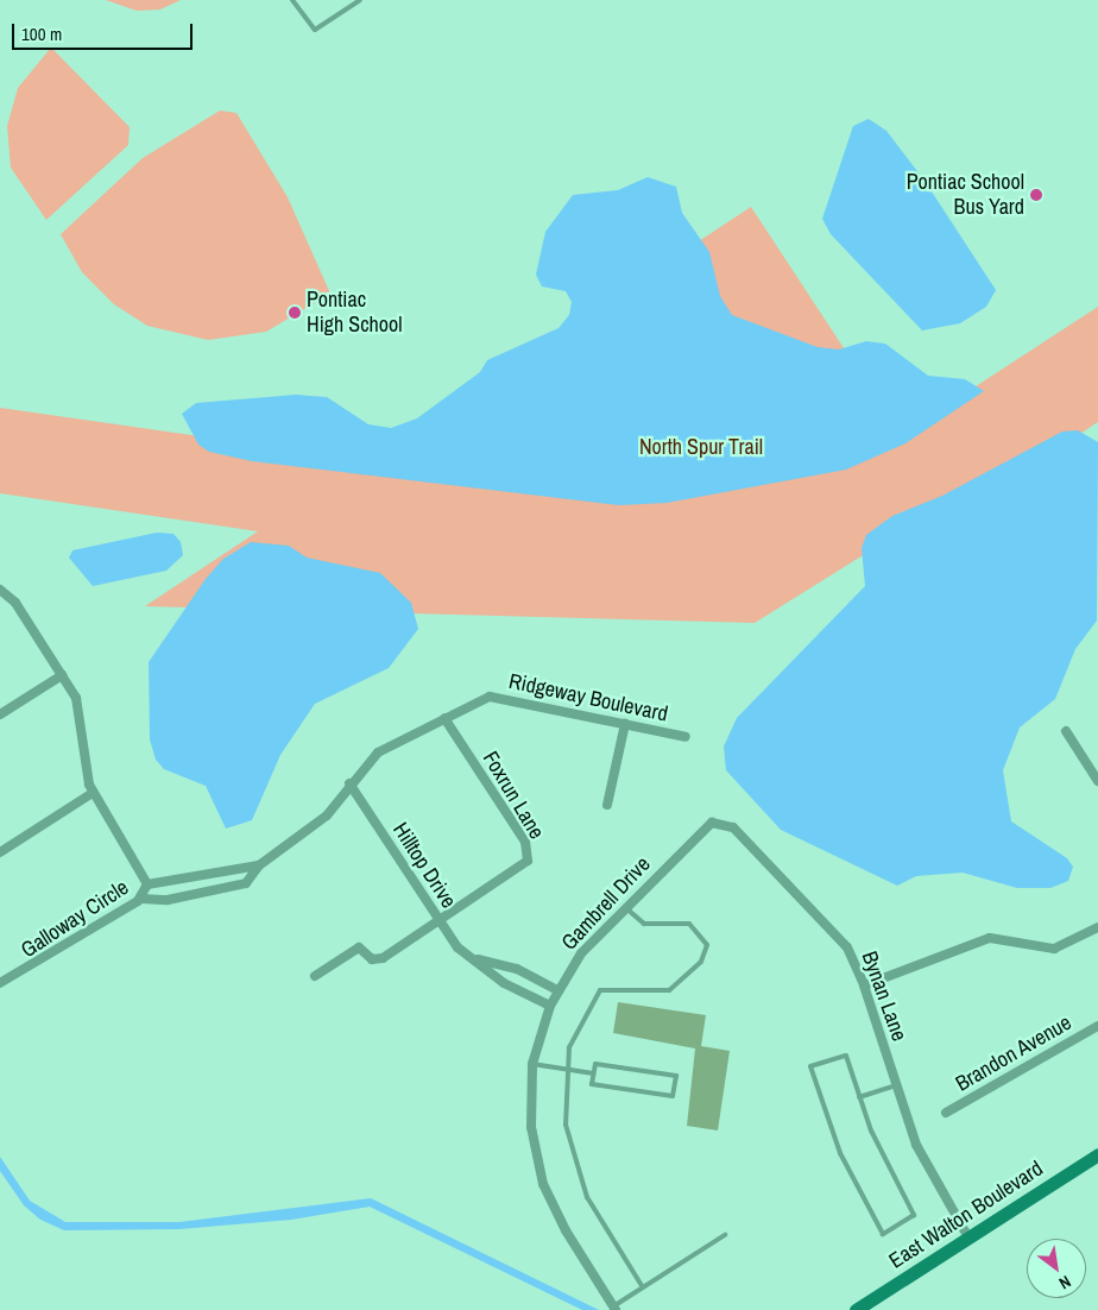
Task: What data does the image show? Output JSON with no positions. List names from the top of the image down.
{
  "streets": {
    "main road": ["East Walton Boulevard"],
    "street": [
      "Ridgeway Boulevard",
      "Foxrun Lane",
      "Hilltop Drive",
      "Gambrell Drive",
      "Galloway Circle",
      "Bynan Lane",
      "Brandon Avenue"
    ]
  },
  "crossings": [
    ["Ridgeway Boulevard", "Foxrun Lane"],
    ["Ridgeway Boulevard", "Hilltop Drive"],
    ["Ridgeway Boulevard", "Galloway Circle"],
    ["Foxrun Lane", "Hilltop Drive"],
    ["Hilltop Drive", "Gambrell Drive"],
    ["Gambrell Drive", "Bynan Lane"],
    ["Bynan Lane", "East Walton Boulevard"]
  ],
  "parks": ["North Spur Trail"],
  "places": ["Pontiac School Bus Yard", "Pontiac High School"],
  "scale_bar": "100 m",
  "north": "bottom right"
}
